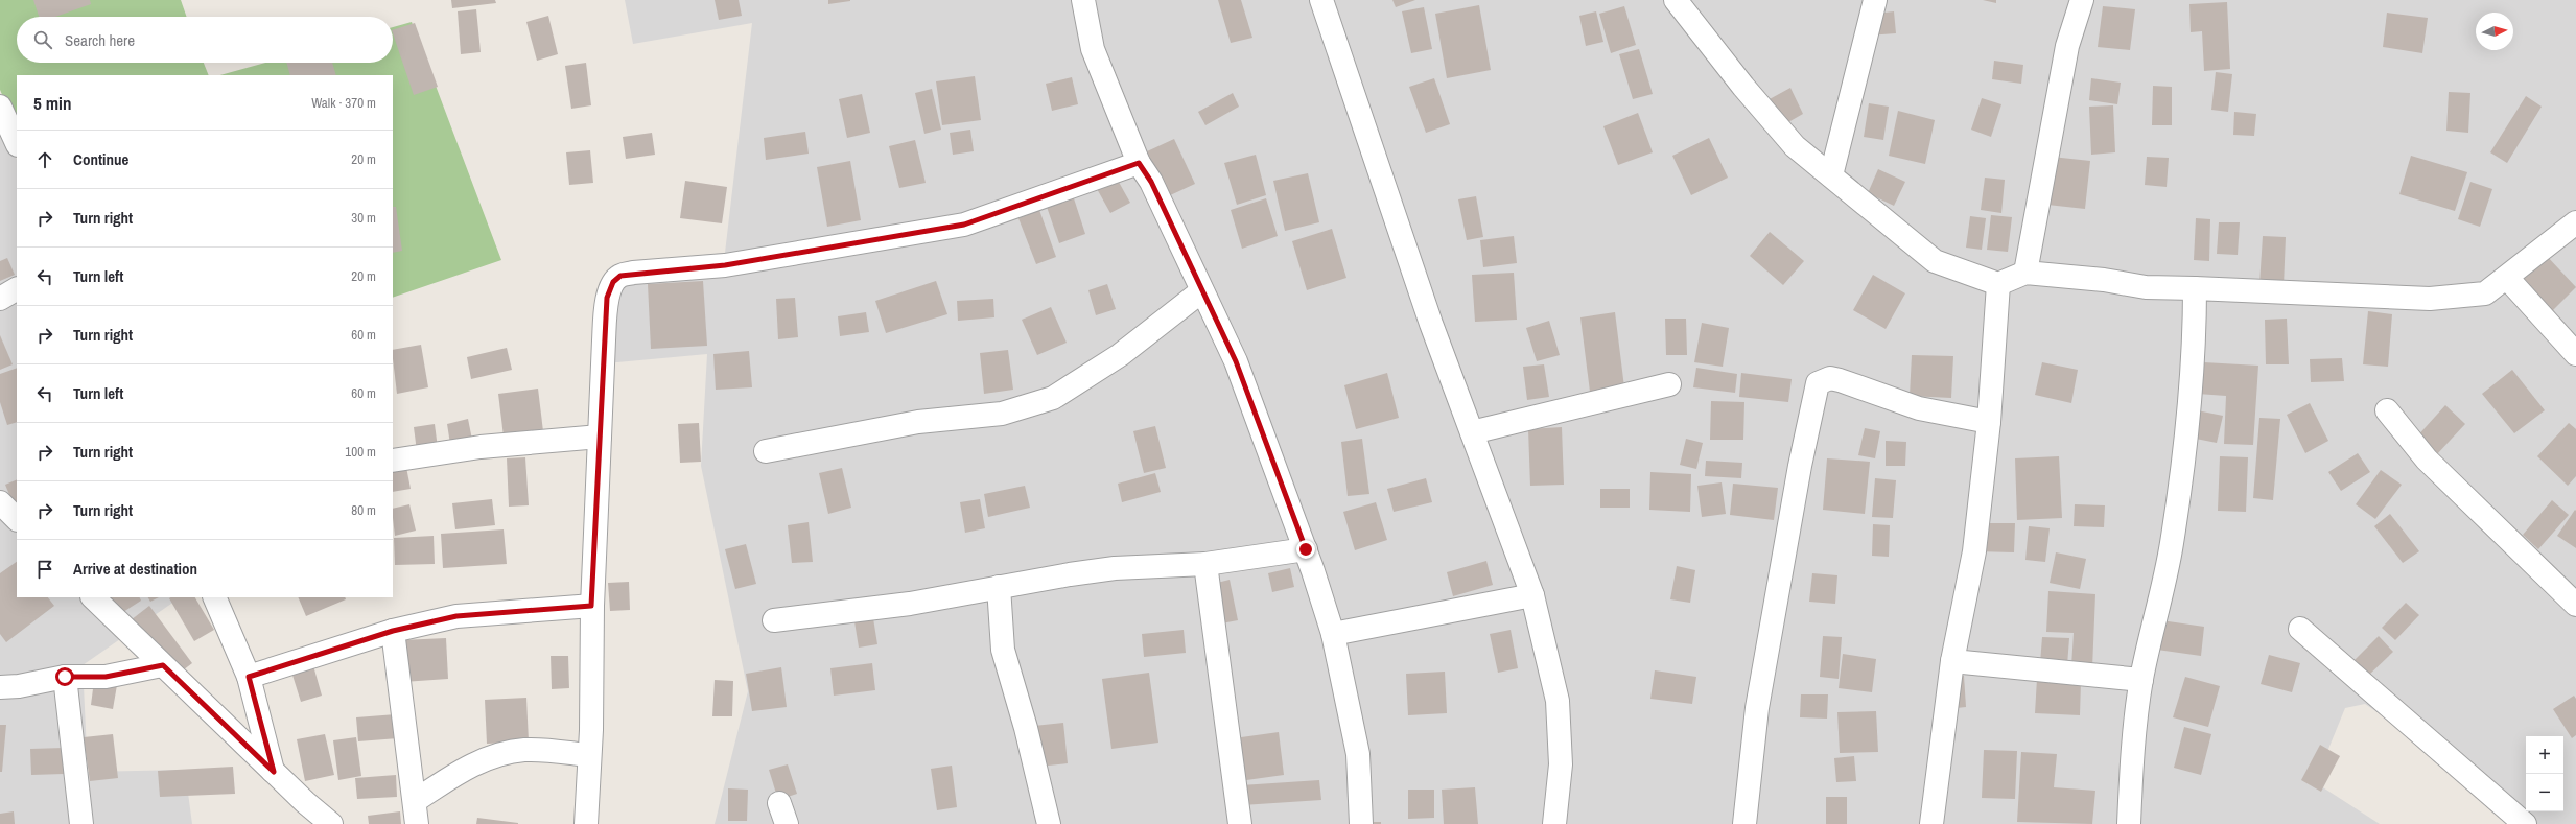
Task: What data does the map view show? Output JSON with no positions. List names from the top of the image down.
{
  "north": "right",
  "page": {
    "search": "Search here",
    "heading": ["5 min", "Walk · 370 m"],
    "list": [
      ["Continue", "20 m"],
      ["Turn right", "30 m"],
      ["Turn left", "20 m"],
      ["Turn right", "60 m"],
      ["Turn left", "60 m"],
      ["Turn right", "100 m"],
      ["Turn right", "80 m"],
      "Arrive at destination"
    ],
    "map_buttons": ["+", "−"]
  }
}
